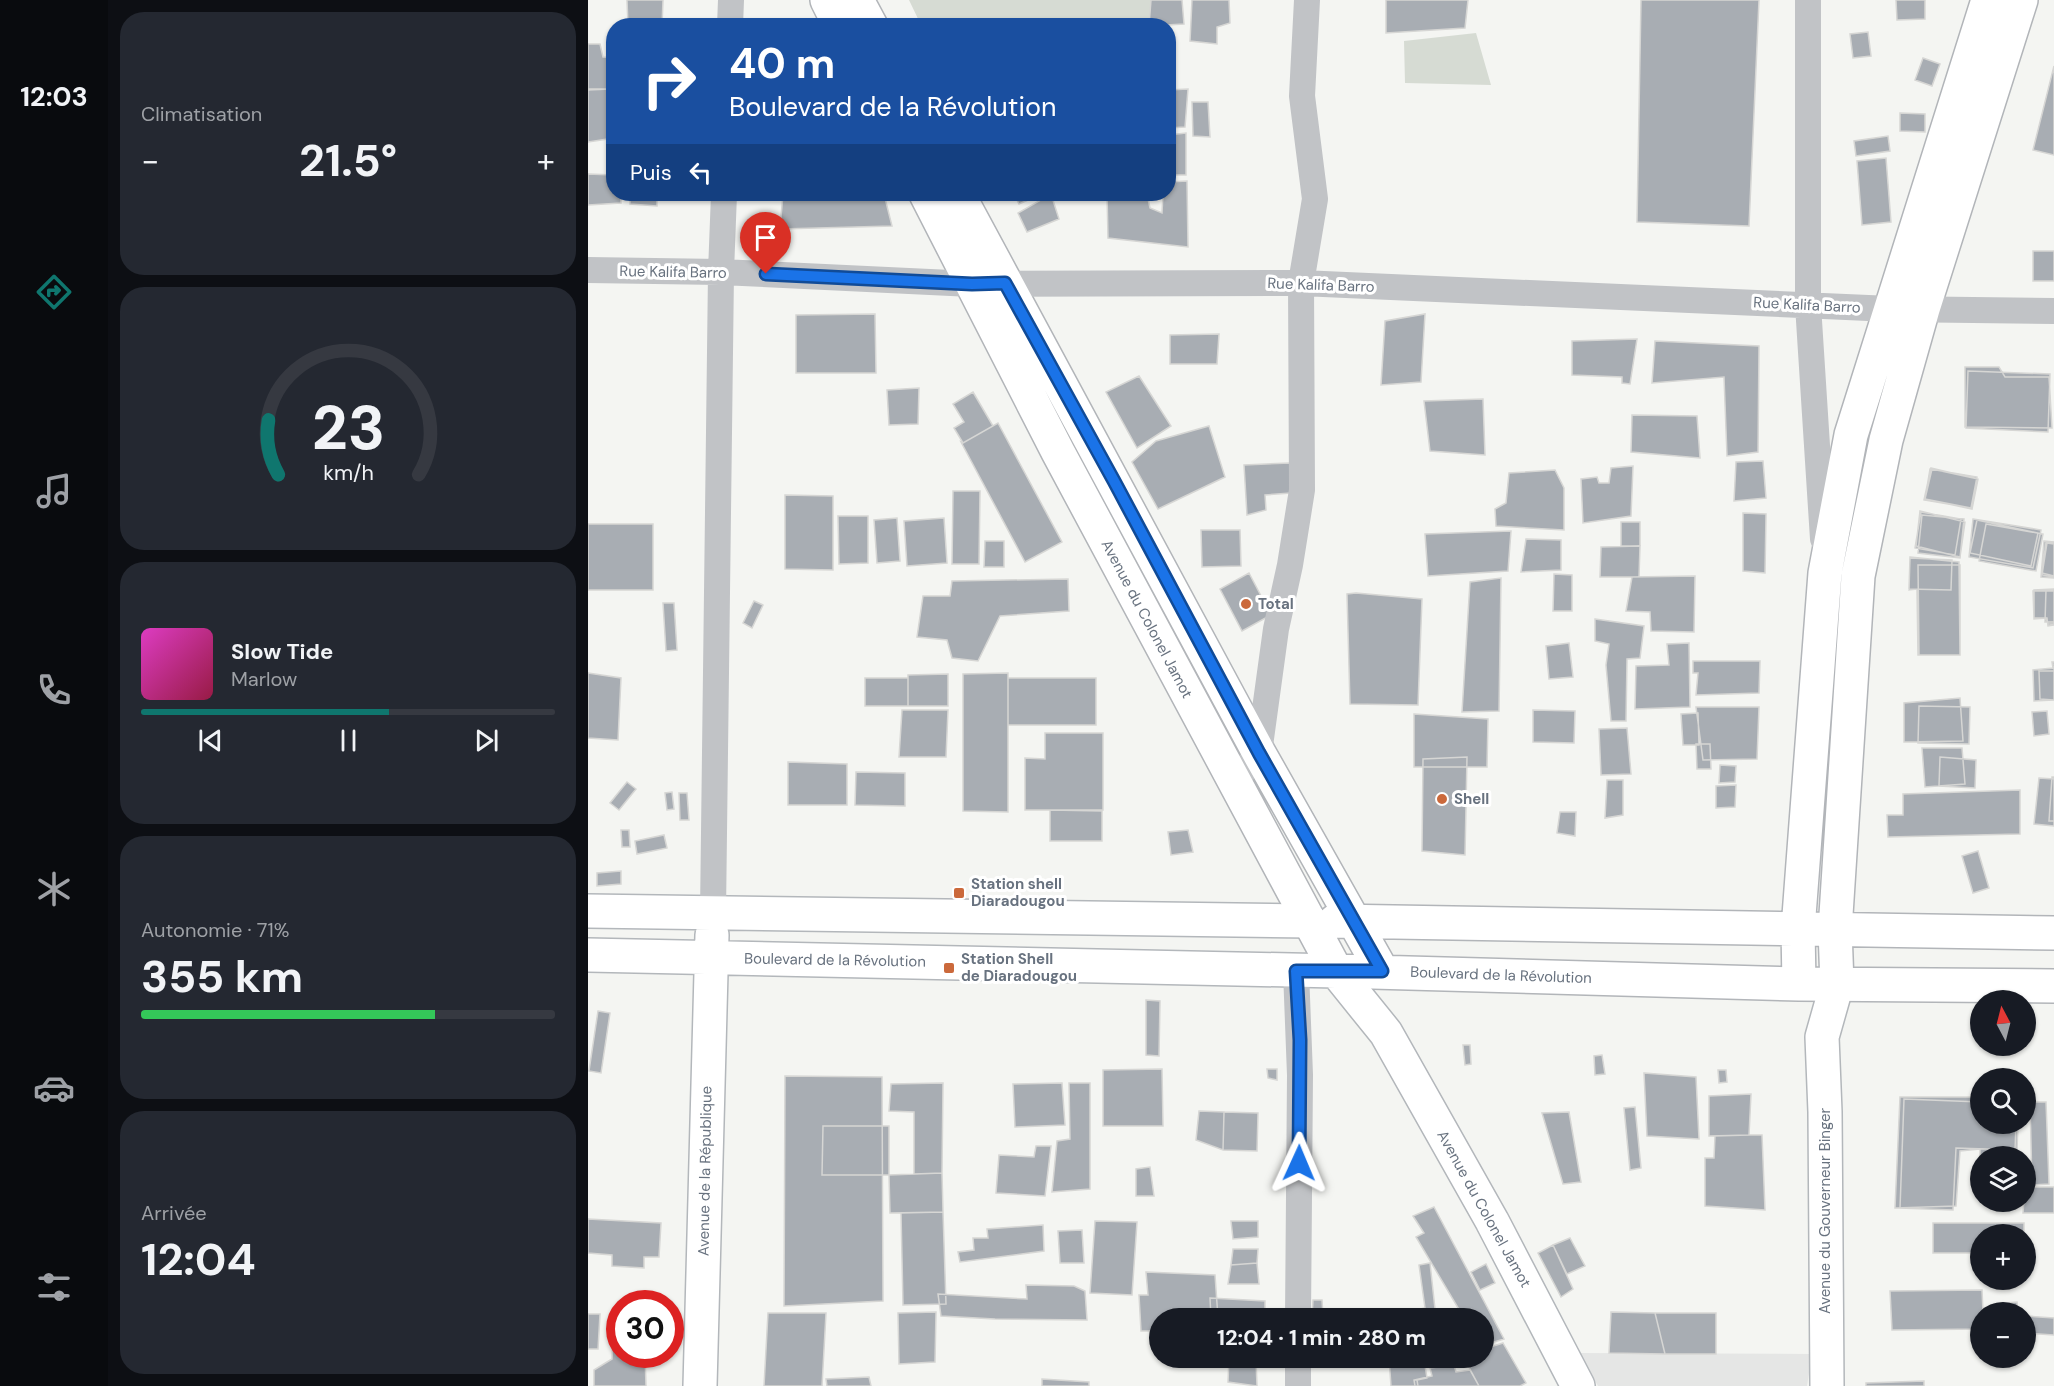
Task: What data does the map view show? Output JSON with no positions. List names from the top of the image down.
{
  "streets": {
    "main road": [
      "Avenue du Colonel Jamot",
      "Boulevard de la Révolution",
      "Avenue de la République",
      "Avenue du Gouverneur Binger"
    ],
    "street": ["Rue Kalifa Barro"]
  },
  "crossings": [
    ["Rue Kalifa Barro", "Avenue du Colonel Jamot"],
    ["Rue Kalifa Barro", "Avenue du Gouverneur Binger"],
    ["Avenue du Colonel Jamot", "Boulevard de la Révolution"],
    ["Boulevard de la Révolution", "Avenue de la République"],
    ["Boulevard de la Révolution", "Avenue du Gouverneur Binger"]
  ],
  "places": {
    "other": ["Total", "Shell"],
    "transit": ["Station shell Diaradougou", "Station Shell de Diaradougou"]
  },
  "north": "top",
  "page": {
    "tabs": "12:03",
    "tile": [
      "Climatisation",
      ["Autonomie · 71%", "355 km"],
      ["Arrivée", "12:04"]
    ],
    "turn": ["40 m", "Boulevard de la Révolution"],
    "heat": ["−", "21.5°", "+"],
    "then": "Puis",
    "song": ["Slow Tide", "Marlow"],
    "map_buttons": ["+", "−"],
    "limit": "30",
    "trip": "12:04 · 1 min · 280 m",
    "gauge": ["23", "km/h"]
  }
}
